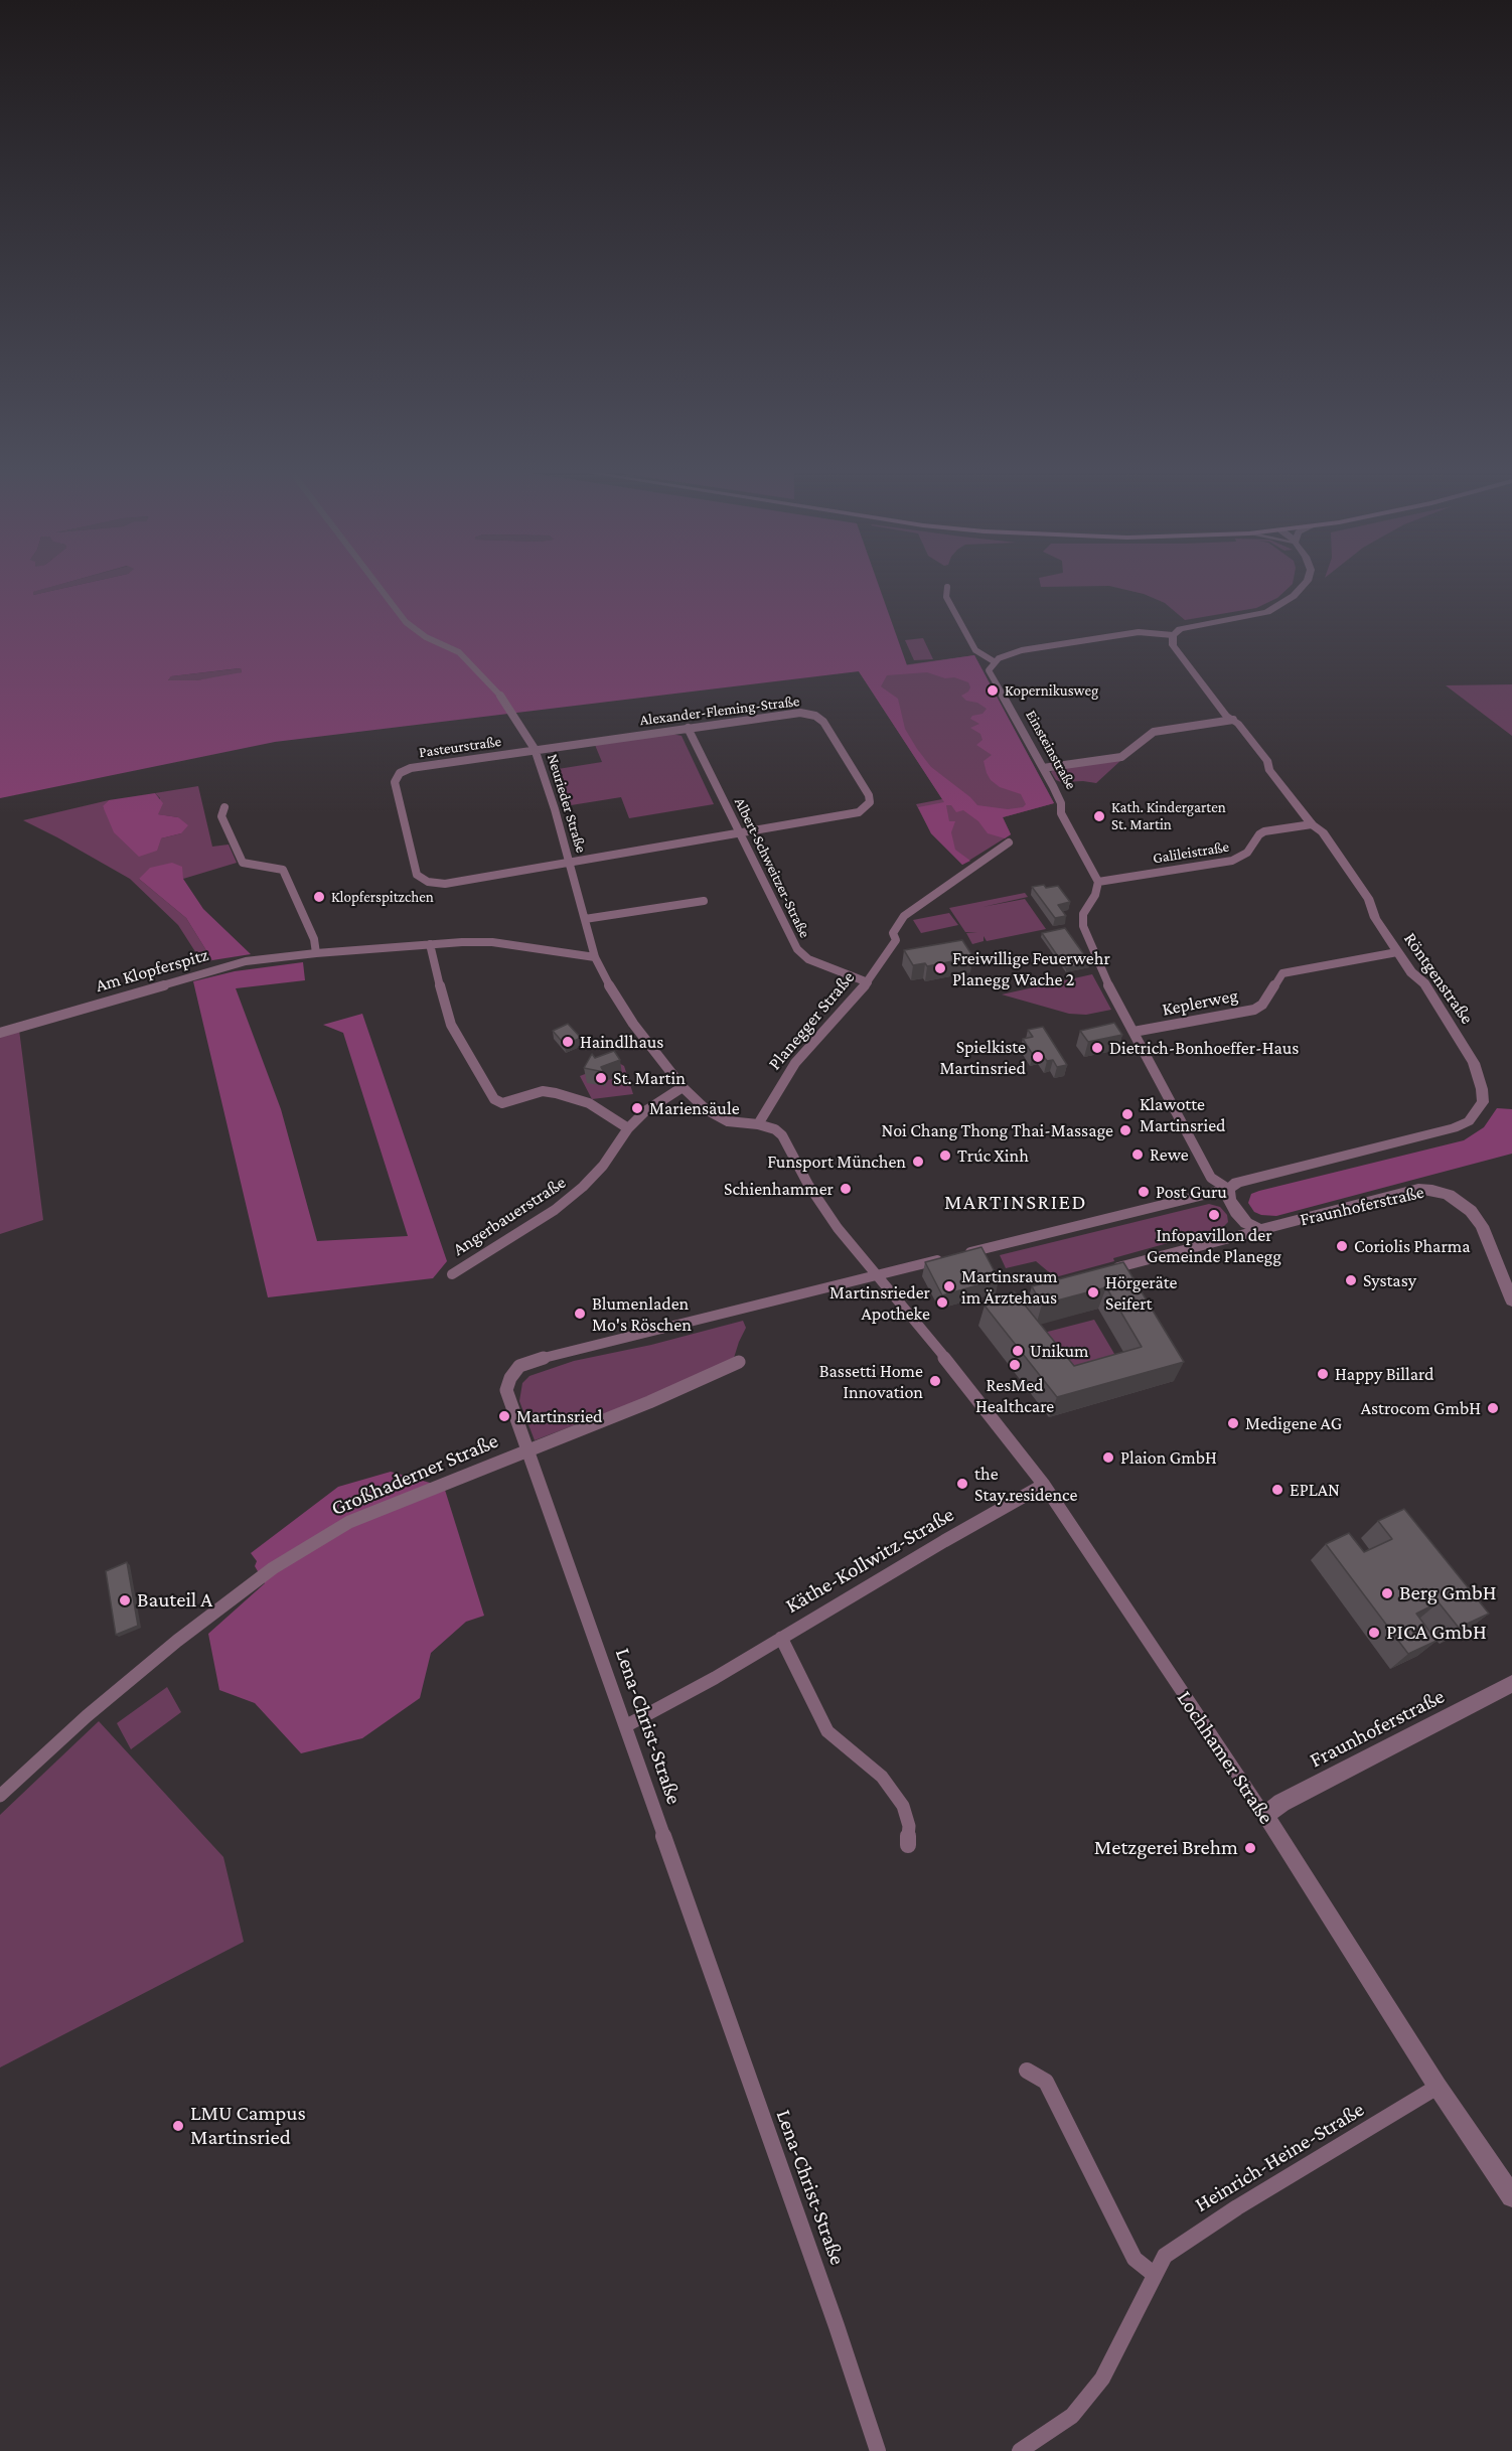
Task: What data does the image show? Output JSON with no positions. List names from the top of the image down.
{
  "streets": {
    "street": [
      "Alexander-Fleming-Straße",
      "Pasteurstraße",
      "Einsteinstraße",
      "Neurieder Straße",
      "Galileistraße",
      "Albert-Schweitzer-Straße",
      "Am Klopferspitz",
      "Röntgenstraße",
      "Keplerweg",
      "Planegger Straße",
      "Fraunhoferstraße",
      "Angerbauerstraße",
      "Großhaderner Straße",
      "Käthe-Kollwitz-Straße",
      "Lena-Christ-Straße",
      "Lochhamer Straße",
      "Heinrich-Heine-Straße"
    ]
  },
  "crossings": [
    ["Alexander-Fleming-Straße", "Pasteurstraße"],
    ["Alexander-Fleming-Straße", "Neurieder Straße"],
    ["Alexander-Fleming-Straße", "Albert-Schweitzer-Straße"],
    ["Pasteurstraße", "Neurieder Straße"],
    ["Einsteinstraße", "Galileistraße"],
    ["Neurieder Straße", "Am Klopferspitz"],
    ["Neurieder Straße", "Planegger Straße"],
    ["Neurieder Straße", "Angerbauerstraße"],
    ["Galileistraße", "Röntgenstraße"],
    ["Albert-Schweitzer-Straße", "Planegger Straße"],
    ["Röntgenstraße", "Keplerweg"],
    ["Röntgenstraße", "Lena-Christ-Straße"],
    ["Röntgenstraße", "Lochhamer Straße"],
    ["Fraunhoferstraße", "Lochhamer Straße"],
    ["Großhaderner Straße", "Lena-Christ-Straße"],
    ["Käthe-Kollwitz-Straße", "Lena-Christ-Straße"],
    ["Käthe-Kollwitz-Straße", "Lochhamer Straße"],
    ["Lena-Christ-Straße", "Lochhamer Straße"],
    ["Lochhamer Straße", "Heinrich-Heine-Straße"]
  ],
  "districts": ["MARTINSRIED"],
  "places": [
    "Kopernikusweg",
    "Kath. Kindergarten St. Martin",
    "Klopferspitzchen",
    "Freiwillige Feuerwehr Planegg Wache 2",
    "Haindlhaus",
    "Dietrich-Bonhoeffer-Haus",
    "Spielkiste Martinsried",
    "St. Martin",
    "Mariensäule",
    "Klawotte Martinsried",
    "Noi Chang Thong Thai-Massage",
    "Rewe",
    "Trúc Xinh",
    "Funsport München",
    "Schienhammer",
    "Post Guru",
    "Infopavillon der Gemeinde Planegg",
    "Coriolis Pharma",
    "Systasy",
    "Martinsraum im Ärztehaus",
    "Hörgeräte Seifert",
    "Martinsrieder Apotheke",
    "Blumenladen Mo's Röschen",
    "Unikum",
    "ResMed Healthcare",
    "Happy Billard",
    "Bassetti Home Innovation",
    "Astrocom GmbH",
    "Martinsried",
    "Medigene AG",
    "Plaion GmbH",
    "the Stay.residence",
    "EPLAN",
    "Berg GmbH",
    "Bauteil A",
    "PICA GmbH",
    "Metzgerei Brehm",
    "LMU Campus Martinsried"
  ]
}
